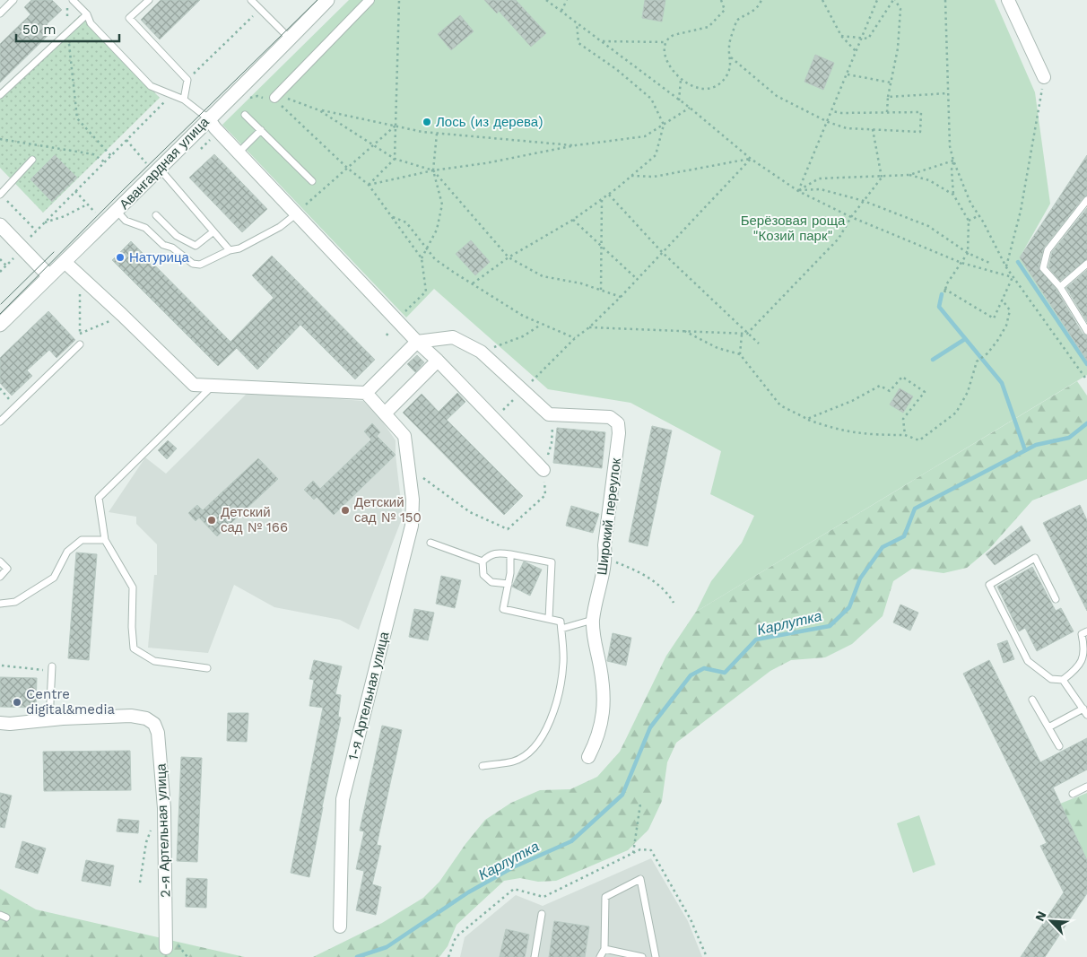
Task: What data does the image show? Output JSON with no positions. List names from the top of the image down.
{
  "streets": {
    "street": [
      "Авангардная улица",
      "Широкий переулок",
      "1-я Артельная улица",
      "2-я Артельная улица"
    ]
  },
  "water": ["Карлутка"],
  "parks": ["Берёзовая роща \"Козий парк\""],
  "places": [
    "Лось (из дерева)",
    "Натурица",
    "Детский сад № 150",
    "Детский сад № 166",
    "Centre digital&media"
  ],
  "scale_bar": "50 m",
  "north": "top left"
}
